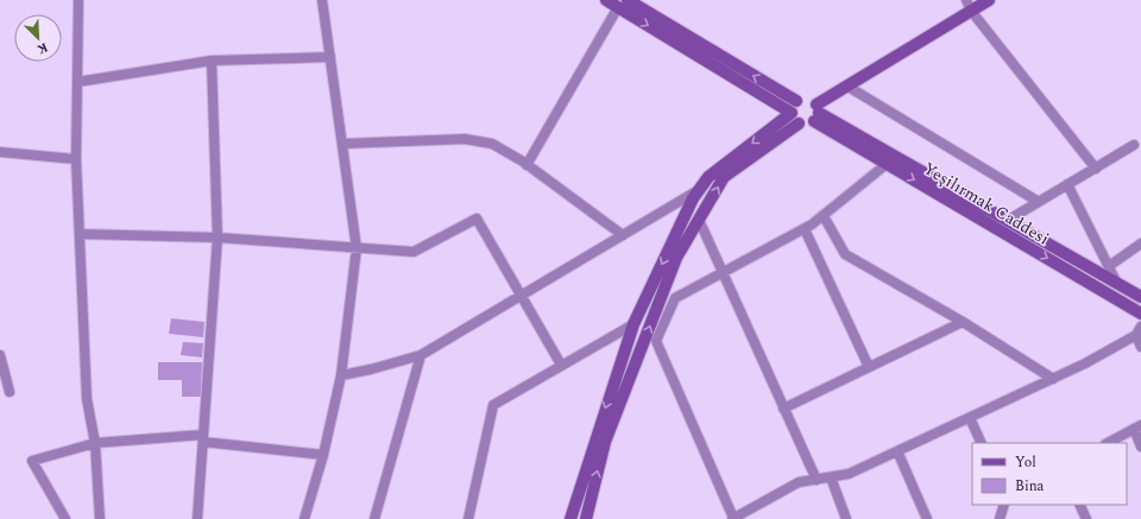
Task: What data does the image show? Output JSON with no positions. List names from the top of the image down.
{
  "streets": {
    "main road": ["Yeşilırmak Caddesi"]
  },
  "legend": ["Yol", "Bina"],
  "north": "bottom right"
}
